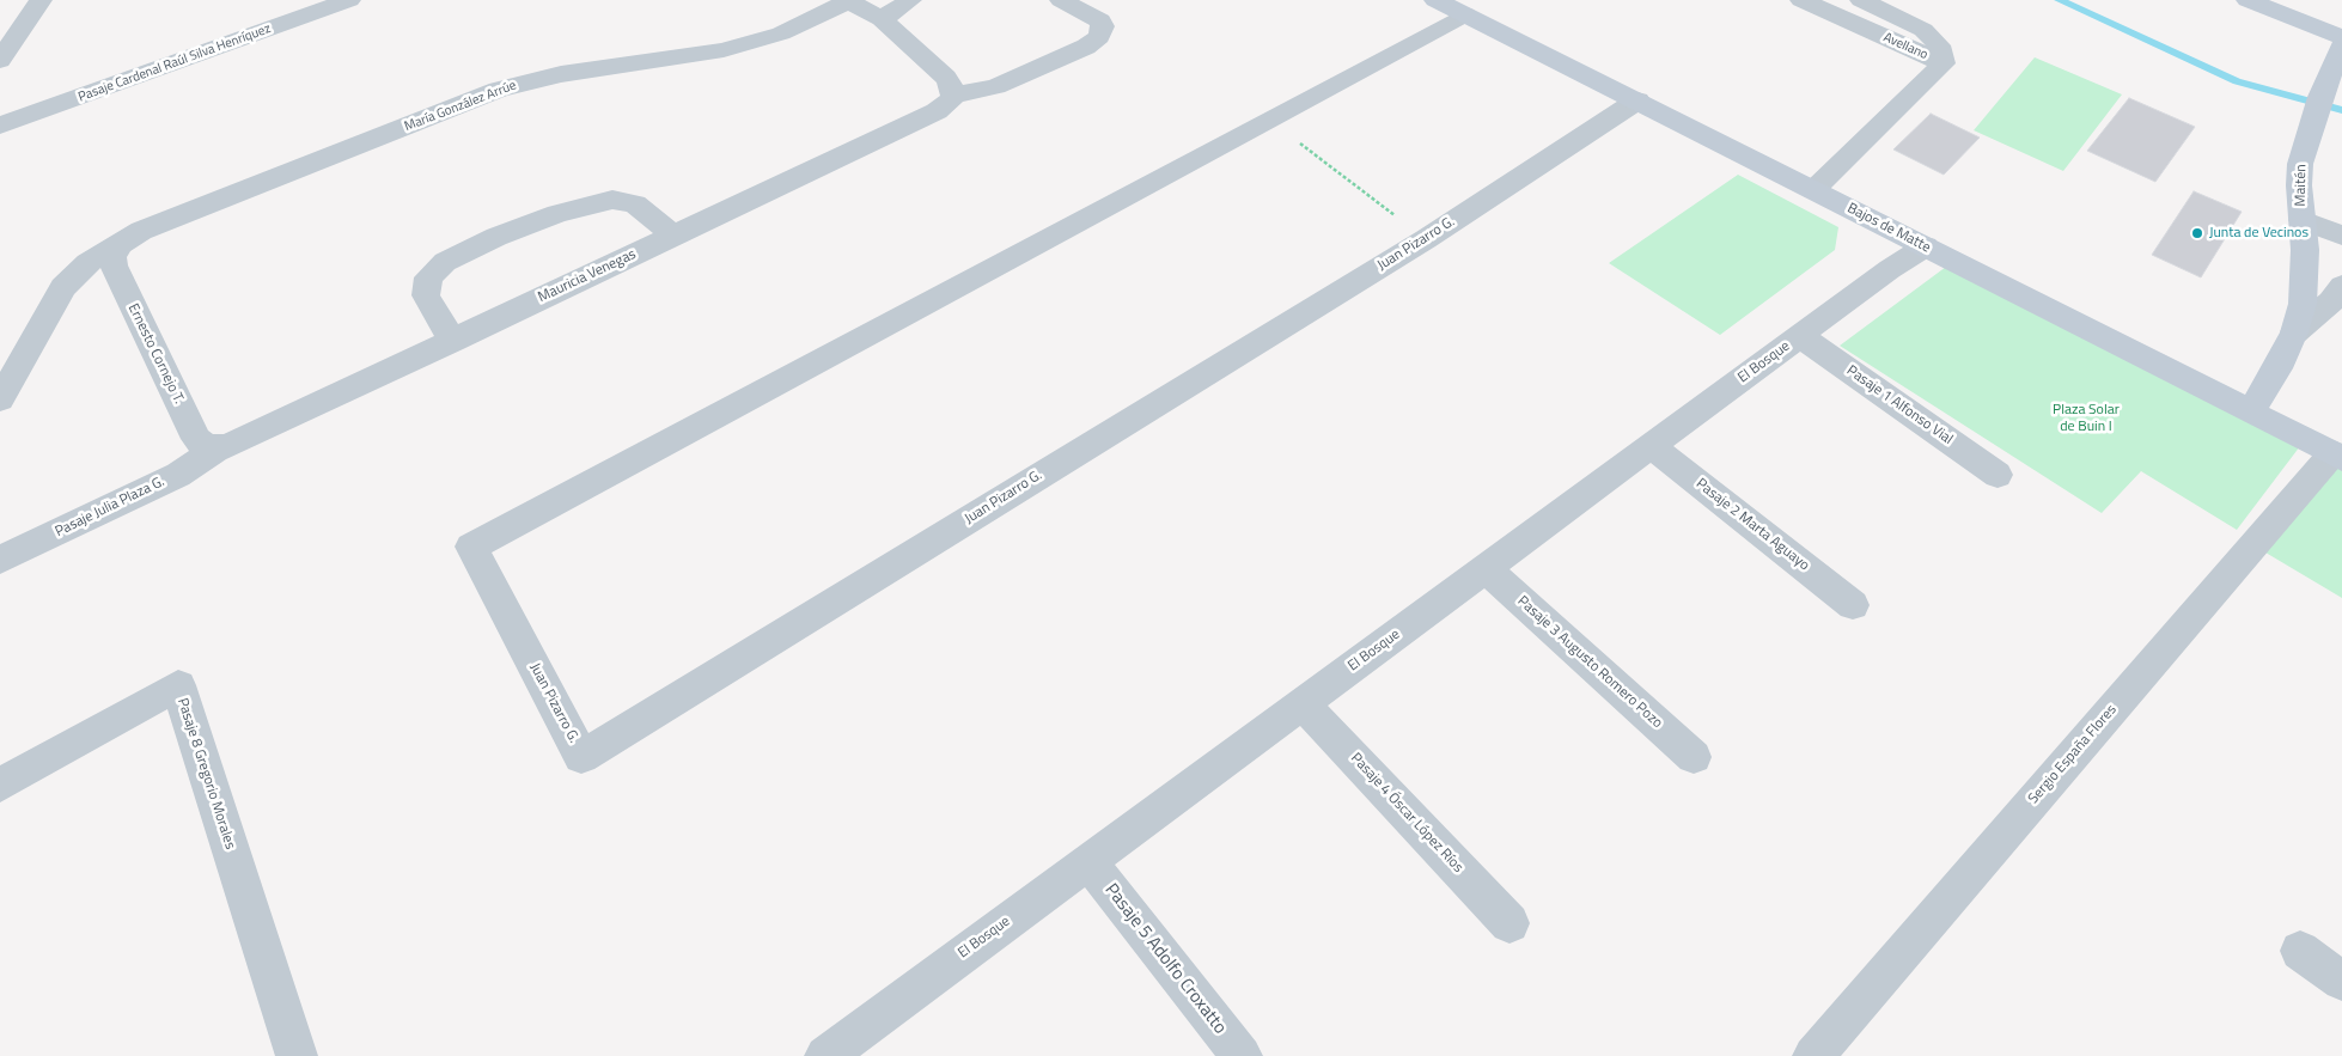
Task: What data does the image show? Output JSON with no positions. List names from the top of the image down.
{
  "streets": {
    "main road": ["Maitén", "Bajos de Matte"],
    "street": [
      "Avellano",
      "Pasaje Cardenal Raúl Silva Henríquez",
      "María González Arrúe",
      "Juan Pizarro G.",
      "Mauricia Venegas",
      "Ernesto Cornejo T.",
      "El Bosque",
      "Pasaje 1 Alfonso Vial",
      "Pasaje Julia Plaza G.",
      "Pasaje 2 Marta Aguayo",
      "Pasaje 3 Augusto Romero Pozo",
      "Sergio España Flores",
      "Pasaje 8 Gregorio Morales",
      "Pasaje 4 Óscar López Ríos",
      "Pasaje 5 Adolfo Croxatto"
    ]
  },
  "crossings": [
    ["María González Arrúe", "Ernesto Cornejo T."],
    ["Maitén", "Bajos de Matte"],
    ["Bajos de Matte", "Juan Pizarro G."],
    ["Bajos de Matte", "El Bosque"],
    ["Bajos de Matte", "Sergio España Flores"],
    ["Mauricia Venegas", "Ernesto Cornejo T."],
    ["Mauricia Venegas", "Pasaje Julia Plaza G."],
    ["Ernesto Cornejo T.", "Pasaje Julia Plaza G."],
    ["El Bosque", "Pasaje 1 Alfonso Vial"],
    ["El Bosque", "Pasaje 2 Marta Aguayo"],
    ["El Bosque", "Pasaje 3 Augusto Romero Pozo"],
    ["El Bosque", "Pasaje 4 Óscar López Ríos"],
    ["El Bosque", "Pasaje 5 Adolfo Croxatto"]
  ],
  "parks": ["Plaza Solar de Buin I"],
  "places": ["Junta de Vecinos"]
}
